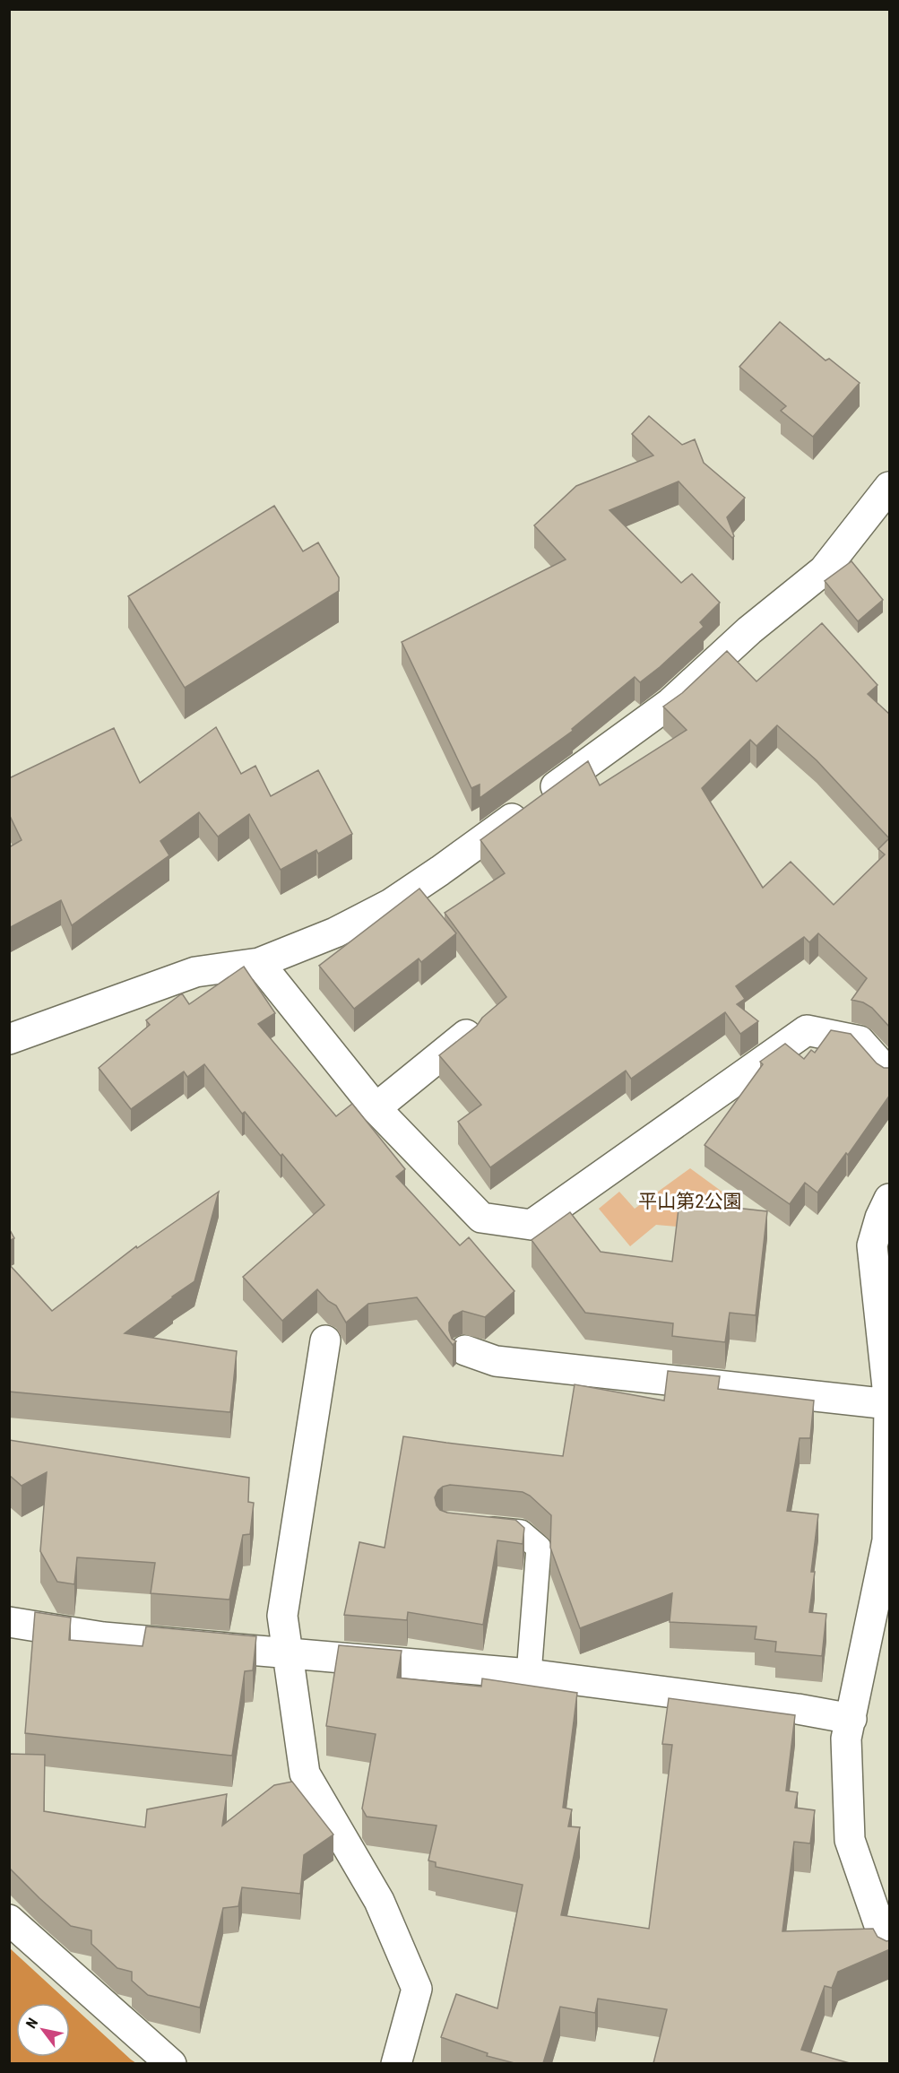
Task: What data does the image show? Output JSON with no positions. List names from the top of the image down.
{
  "parks": ["平山第2公園"],
  "north": "top left"
}
